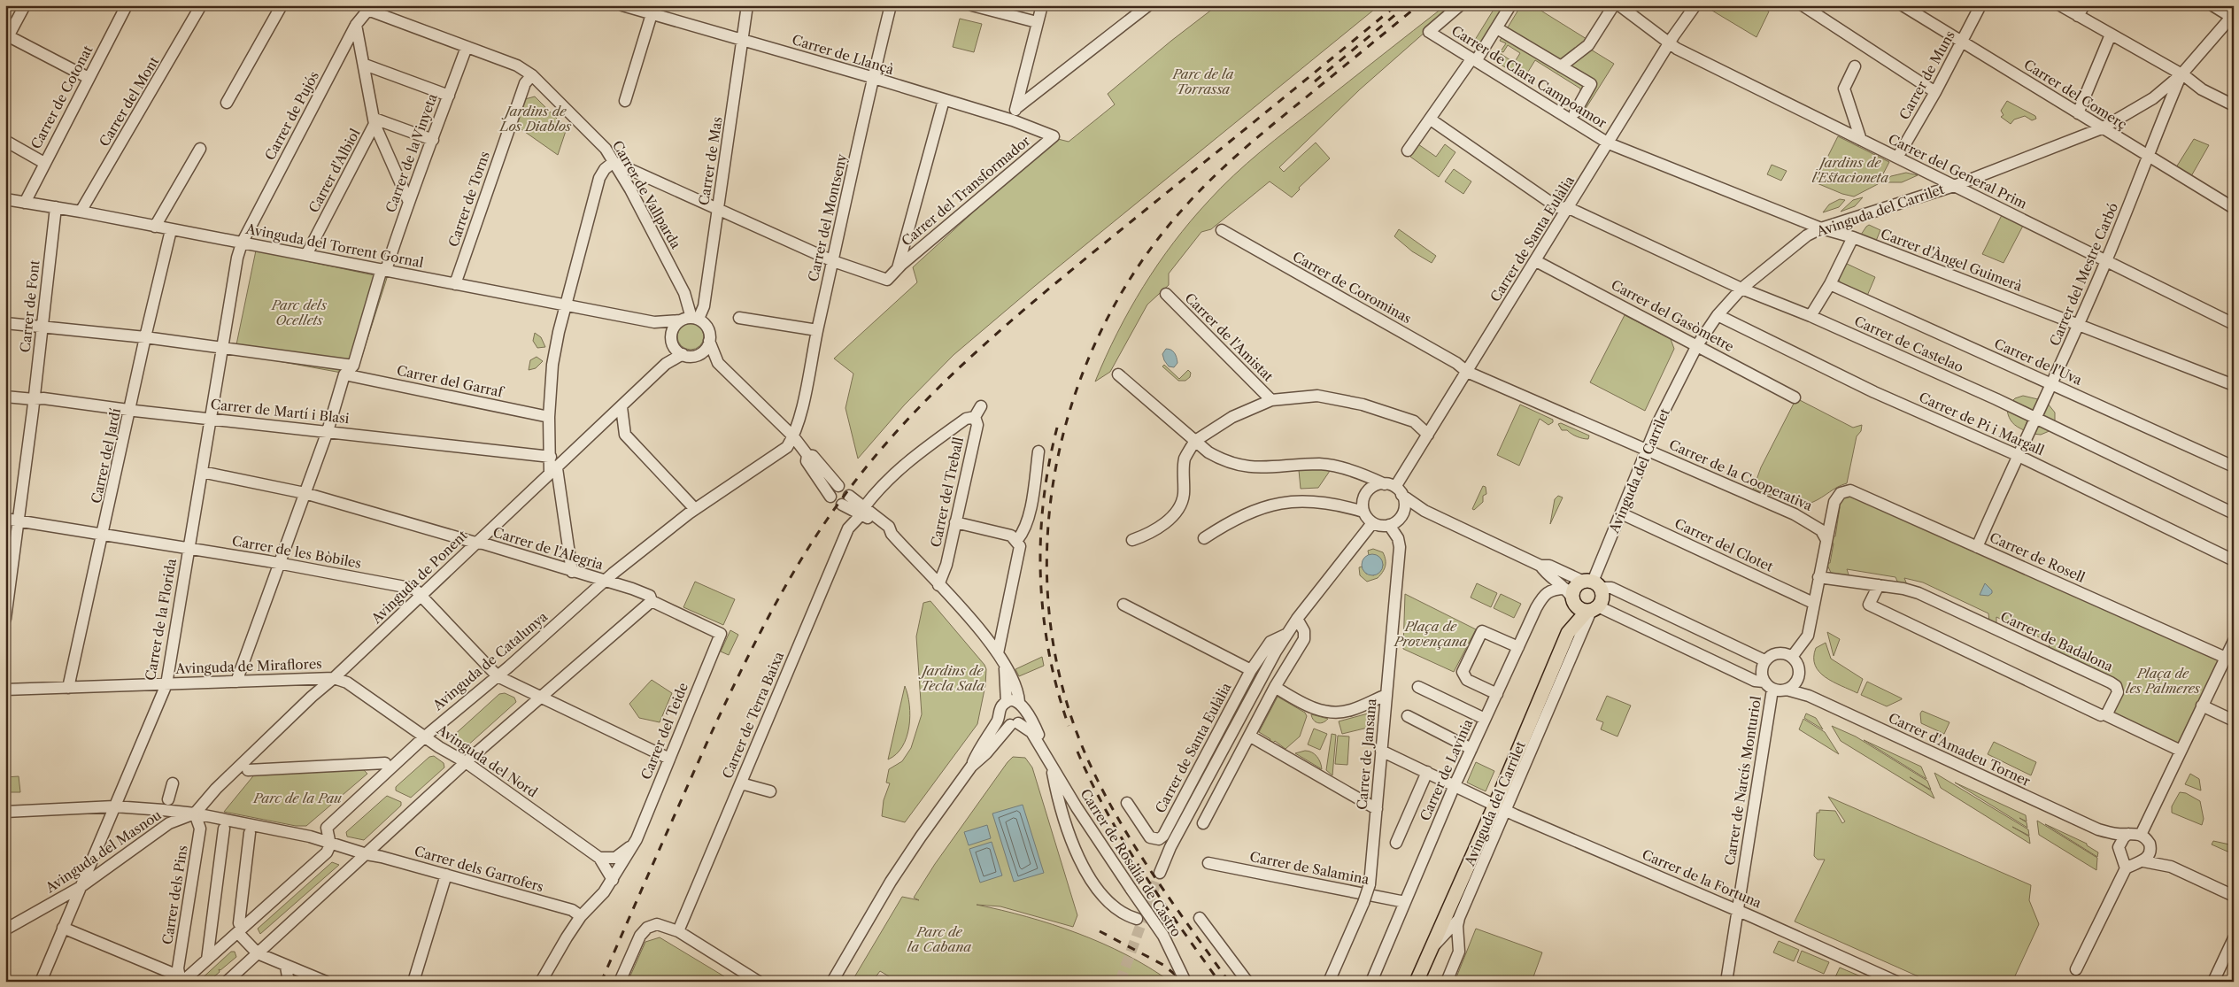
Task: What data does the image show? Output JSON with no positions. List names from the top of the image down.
{
  "streets": {
    "main road": ["Avinguda del Carrilet"],
    "street": [
      "Carrer de Llançà",
      "Carrer de Muns",
      "Carrer de Clara Campoamor",
      "Carrer del Comerç",
      "Carrer de Cotonat",
      "Carrer del Mont",
      "Carrer de Pujós",
      "Carrer de la Vinyeta",
      "Carrer de Mas",
      "Carrer d'Albiol",
      "Carrer del General Prim",
      "Carrer del Transformador",
      "Carrer de Vallparda",
      "Carrer de Torns",
      "Carrer del Montseny",
      "Carrer de Santa Eulàlia",
      "Avinguda del Torrent Gornal",
      "Carrer d'Àngel Guimerà",
      "Carrer del Mestre Carbó",
      "Carrer de Corominas",
      "Carrer de Font",
      "Carrer del Gasòmetre",
      "Carrer de l'Amistat",
      "Carrer de Castelao",
      "Carrer de l'Uva",
      "Carrer del Garraf",
      "Carrer de Martí i Blasi",
      "Carrer de Pi i Margall",
      "Carrer del Jardí",
      "Carrer de la Cooperativa",
      "Carrer del Treball",
      "Carrer del Clotet",
      "Carrer de l'Alegria",
      "Carrer de les Bòbiles",
      "Carrer de Rosell",
      "Avinguda de Ponent",
      "Carrer de la Florida",
      "Carrer de Badalona",
      "Avinguda de Catalunya",
      "Avinguda de Miraflores",
      "Carrer de Terra Baixa",
      "Carrer del Teide",
      "Carrer d'Amadeu Torner",
      "Carrer de Jansana",
      "Avinguda del Nord",
      "Carrer de Lavínia",
      "Carrer de Narcís Monturiol",
      "Avinguda del Masnou",
      "Carrer de Rosalía de Castro",
      "Carrer de Salamina",
      "Carrer dels Garrofers",
      "Carrer de la Fortuna",
      "Carrer dels Pins"
    ]
  },
  "crossings": [
    ["Carrer de Llançà", "Carrer de Mas"],
    ["Carrer de Llançà", "Carrer del Transformador"],
    ["Carrer de Llançà", "Carrer del Montseny"],
    ["Carrer de Muns", "Carrer del Comerç"],
    ["Carrer de Muns", "Carrer del General Prim"],
    ["Carrer de Clara Campoamor", "Carrer de Santa Eulàlia"],
    ["Carrer de Clara Campoamor", "Carrer d'Àngel Guimerà"],
    ["Carrer del Comerç", "Avinguda del Carrilet"],
    ["Carrer del Comerç", "Carrer del Mestre Carbó"],
    ["Carrer de Cotonat", "Avinguda del Torrent Gornal"],
    ["Carrer del Mont", "Avinguda del Torrent Gornal"],
    ["Carrer de Pujós", "Carrer de Vallparda"],
    ["Carrer de Pujós", "Avinguda del Torrent Gornal"],
    ["Carrer de Pujós", "Carrer de la Florida"],
    ["Carrer de la Vinyeta", "Carrer de Vallparda"],
    ["Carrer de la Vinyeta", "Avinguda del Torrent Gornal"],
    ["Carrer de Mas", "Carrer de Vallparda"],
    ["Carrer de Mas", "Avinguda del Torrent Gornal"],
    ["Carrer de Mas", "Avinguda de Ponent"],
    ["Carrer d'Albiol", "Avinguda del Torrent Gornal"],
    ["Carrer del General Prim", "Avinguda del Carrilet"],
    ["Carrer del General Prim", "Carrer de Santa Eulàlia"],
    ["Carrer del General Prim", "Carrer del Mestre Carbó"],
    ["Carrer del Transformador", "Carrer del Montseny"],
    ["Carrer de Vallparda", "Carrer de Torns"],
    ["Carrer de Vallparda", "Avinguda del Torrent Gornal"],
    ["Carrer de Vallparda", "Avinguda de Ponent"],
    ["Carrer de Torns", "Avinguda del Torrent Gornal"],
    ["Avinguda del Carrilet", "Carrer d'Àngel Guimerà"],
    ["Avinguda del Carrilet", "Carrer del Mestre Carbó"],
    ["Avinguda del Carrilet", "Carrer del Gasòmetre"],
    ["Avinguda del Carrilet", "Carrer de Castelao"],
    ["Avinguda del Carrilet", "Carrer de Pi i Margall"],
    ["Avinguda del Carrilet", "Carrer de la Cooperativa"],
    ["Avinguda del Carrilet", "Carrer del Clotet"],
    ["Avinguda del Carrilet", "Carrer de Lavínia"],
    ["Avinguda del Carrilet", "Carrer de la Fortuna"],
    ["Carrer del Montseny", "Avinguda de Catalunya"],
    ["Carrer de Santa Eulàlia", "Carrer d'Àngel Guimerà"],
    ["Carrer de Santa Eulàlia", "Carrer de Corominas"],
    ["Carrer de Santa Eulàlia", "Carrer del Gasòmetre"],
    ["Carrer de Santa Eulàlia", "Carrer de Castelao"],
    ["Carrer de Santa Eulàlia", "Carrer de la Cooperativa"],
    ["Carrer de Santa Eulàlia", "Carrer de Jansana"],
    ["Avinguda del Torrent Gornal", "Carrer de Font"],
    ["Avinguda del Torrent Gornal", "Carrer del Jardí"],
    ["Avinguda del Torrent Gornal", "Avinguda de Ponent"],
    ["Avinguda del Torrent Gornal", "Carrer de la Florida"],
    ["Carrer d'Àngel Guimerà", "Carrer del Mestre Carbó"],
    ["Carrer del Mestre Carbó", "Carrer de Castelao"],
    ["Carrer del Mestre Carbó", "Carrer de l'Uva"],
    ["Carrer del Mestre Carbó", "Carrer de Pi i Margall"],
    ["Carrer del Mestre Carbó", "Carrer de Rosell"],
    ["Carrer de Corominas", "Carrer de la Cooperativa"],
    ["Carrer de Font", "Carrer de Martí i Blasi"],
    ["Carrer de Font", "Carrer de les Bòbiles"],
    ["Carrer de Martí i Blasi", "Carrer del Jardí"],
    ["Carrer de Martí i Blasi", "Carrer de la Florida"],
    ["Carrer del Jardí", "Carrer de les Bòbiles"],
    ["Carrer del Jardí", "Avinguda de Miraflores"],
    ["Carrer de la Cooperativa", "Carrer de Rosell"],
    ["Carrer del Treball", "Carrer de Terra Baixa"],
    ["Carrer del Treball", "Carrer de Rosalía de Castro"],
    ["Carrer de l'Alegria", "Avinguda de Ponent"],
    ["Carrer de l'Alegria", "Carrer de la Florida"],
    ["Carrer de l'Alegria", "Avinguda de Catalunya"],
    ["Carrer de l'Alegria", "Carrer del Teide"],
    ["Carrer de les Bòbiles", "Avinguda de Ponent"],
    ["Carrer de les Bòbiles", "Carrer de la Florida"],
    ["Carrer de les Bòbiles", "Avinguda de Catalunya"],
    ["Carrer de les Bòbiles", "Carrer del Teide"],
    ["Avinguda de Ponent", "Avinguda de Miraflores"],
    ["Avinguda de Ponent", "Avinguda del Nord"],
    ["Avinguda de Ponent", "Avinguda del Masnou"],
    ["Avinguda de Ponent", "Carrer dels Garrofers"],
    ["Avinguda de Ponent", "Carrer dels Pins"],
    ["Carrer de la Florida", "Avinguda de Miraflores"],
    ["Carrer de la Florida", "Avinguda del Masnou"],
    ["Carrer de la Florida", "Carrer dels Garrofers"],
    ["Avinguda de Catalunya", "Avinguda del Nord"],
    ["Avinguda de Catalunya", "Carrer dels Garrofers"],
    ["Avinguda de Miraflores", "Avinguda del Nord"],
    ["Carrer de Terra Baixa", "Carrer de Rosalía de Castro"],
    ["Carrer del Teide", "Avinguda del Nord"],
    ["Carrer del Teide", "Carrer dels Garrofers"],
    ["Carrer d'Amadeu Torner", "Carrer de Narcís Monturiol"],
    ["Carrer de Jansana", "Carrer de la Fortuna"],
    ["Carrer de Lavínia", "Carrer de Salamina"],
    ["Carrer de Lavínia", "Carrer de la Fortuna"],
    ["Carrer de Narcís Monturiol", "Carrer de la Fortuna"],
    ["Avinguda del Masnou", "Carrer dels Garrofers"],
    ["Avinguda del Masnou", "Carrer dels Pins"],
    ["Carrer dels Garrofers", "Carrer dels Pins"]
  ],
  "parks": [
    "Parc de la Torrassa",
    "Jardins de Los Diablos",
    "Jardins de l'Estacioneta",
    "Parc dels Ocellets",
    "Plaça de Provençana",
    "Jardins de Tecla Sala",
    "Plaça de les Palmeres",
    "Parc de la Pau",
    "Parc de la Cabana"
  ]
}
